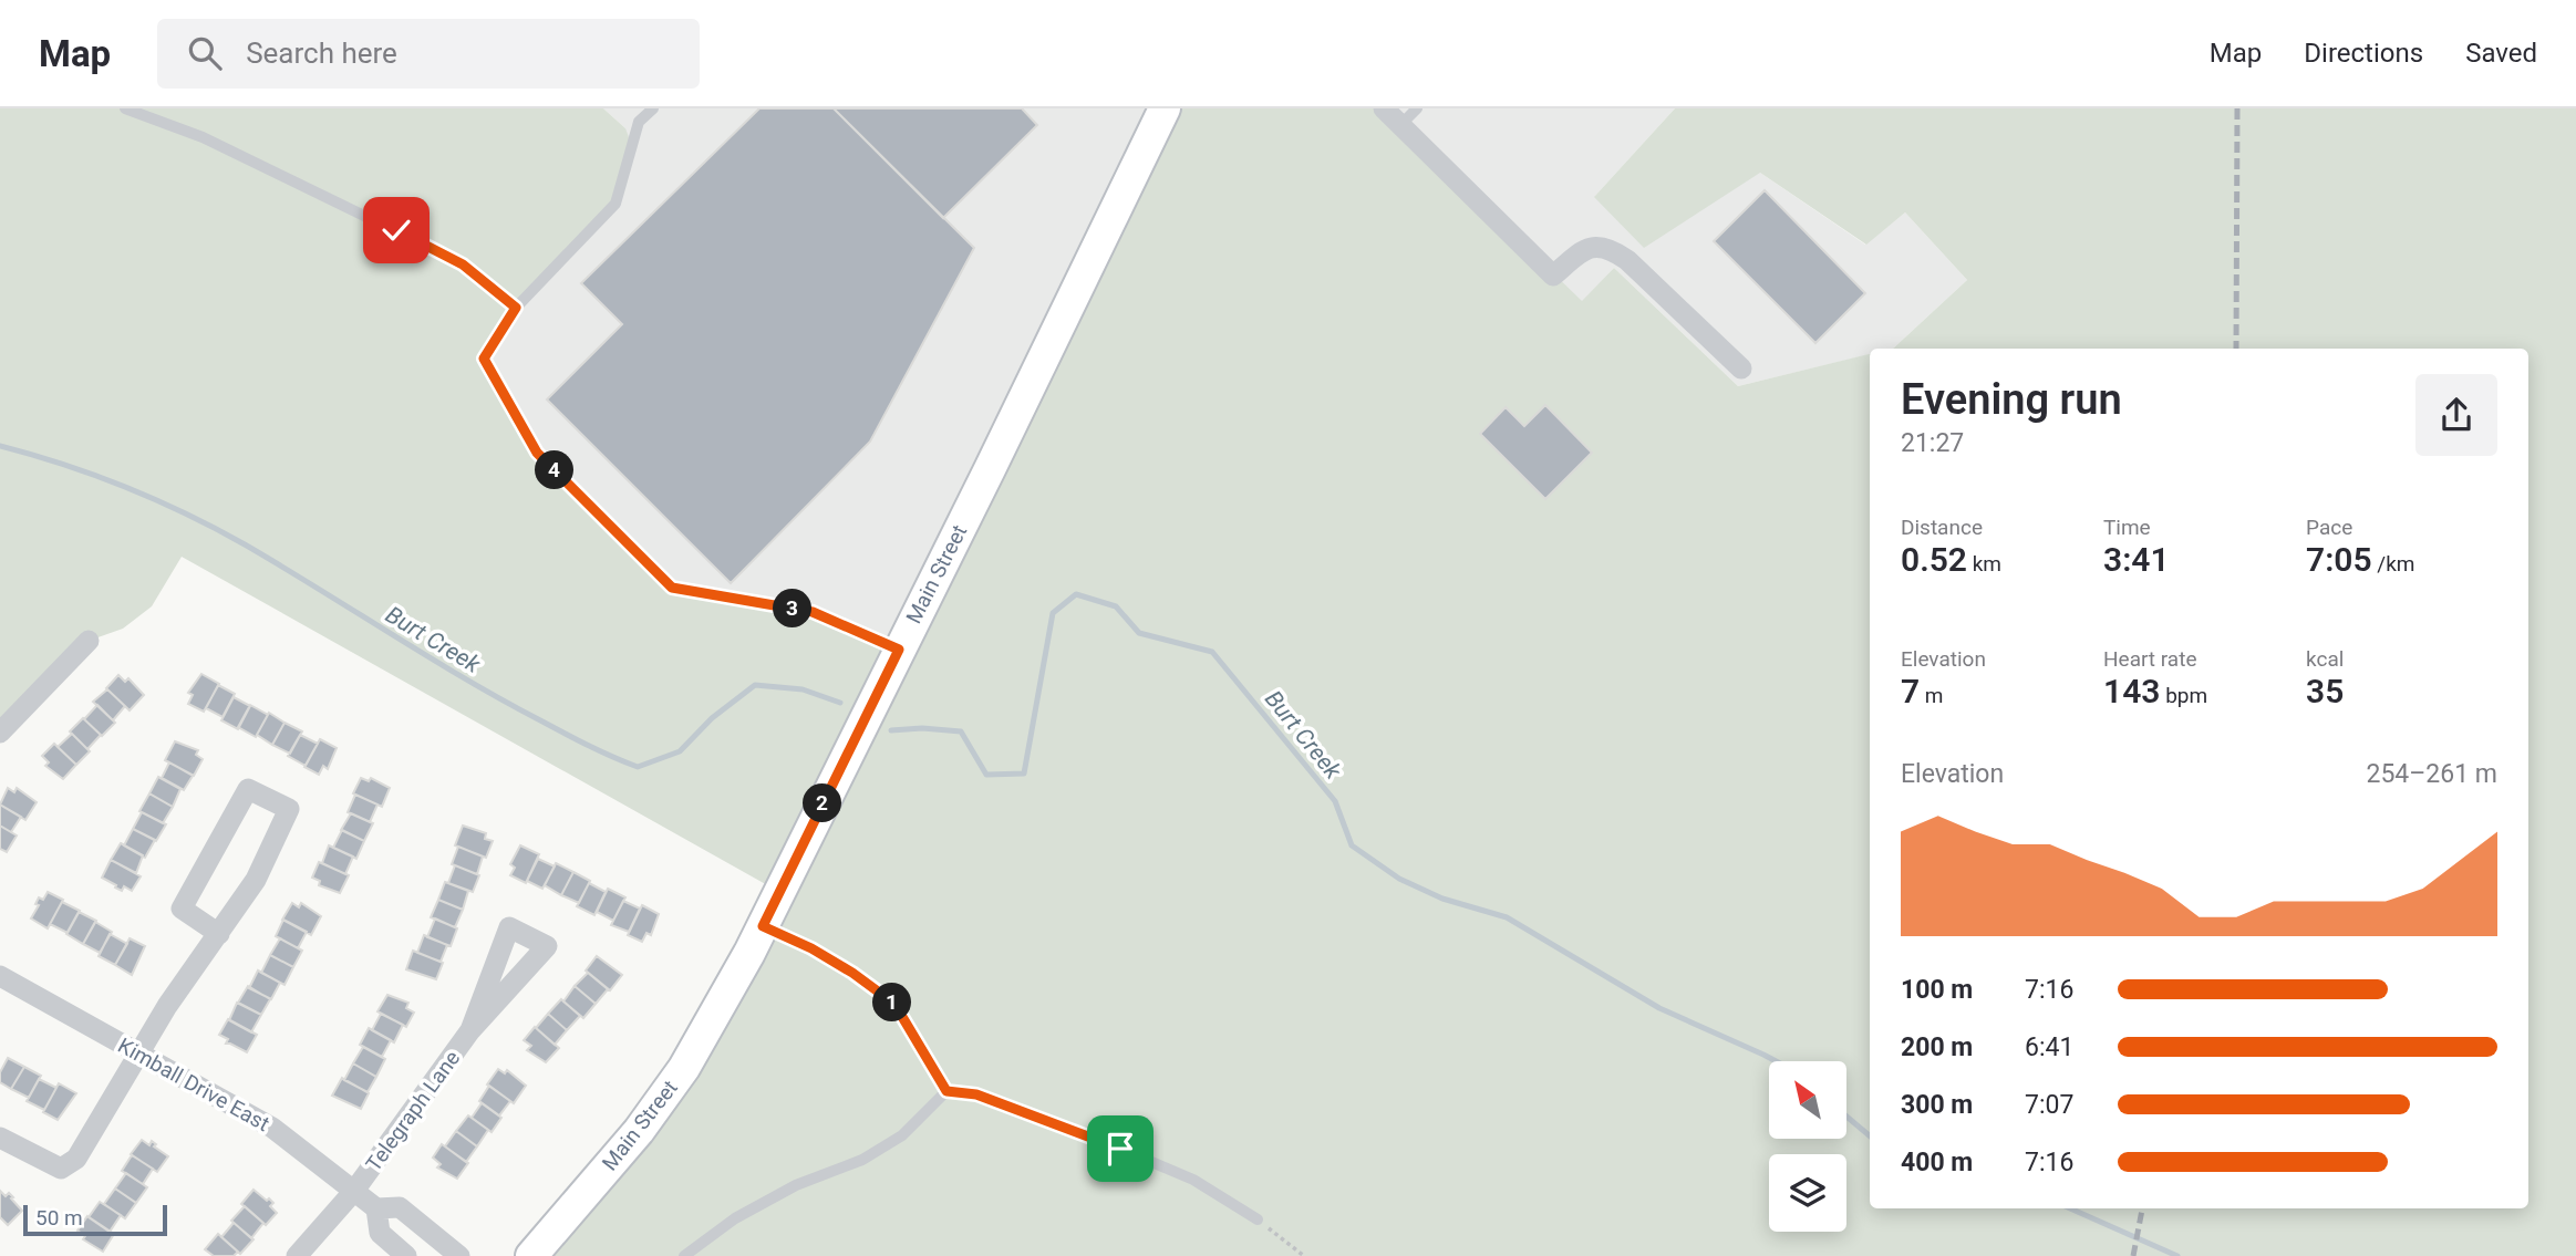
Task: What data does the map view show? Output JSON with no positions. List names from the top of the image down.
{
  "streets": {
    "main road": ["Main Street"],
    "street": ["Kimball Drive East", "Telegraph Lane"]
  },
  "crossings": [
    ["Kimball Drive East", "Telegraph Lane"]
  ],
  "water": ["Burt Creek"],
  "scale_bar": "50 m",
  "north": "top left",
  "page": {
    "header": "Map",
    "search": "Search here",
    "nav": ["Map", "Directions", "Saved"],
    "heading": ["Evening run", "21:27"],
    "pins": [
      "4",
      "3",
      "2",
      "1"
    ],
    "stats": [
      ["Distance", "0.52 km"],
      ["Time", "3:41"],
      ["Pace", "7:05 /km"],
      ["Elevation", "7 m"],
      ["Heart rate", "143 bpm"],
      ["kcal", "35"]
    ],
    "chart": ["Elevation", "254–261 m"],
    "list": [
      {
        "name": "100 m",
        "note": "7:16"
      },
      {
        "name": "200 m",
        "note": "6:41"
      },
      {
        "name": "300 m",
        "note": "7:07"
      },
      {
        "name": "400 m",
        "note": "7:16"
      }
    ],
    "scale": "50 m"
  }
}
